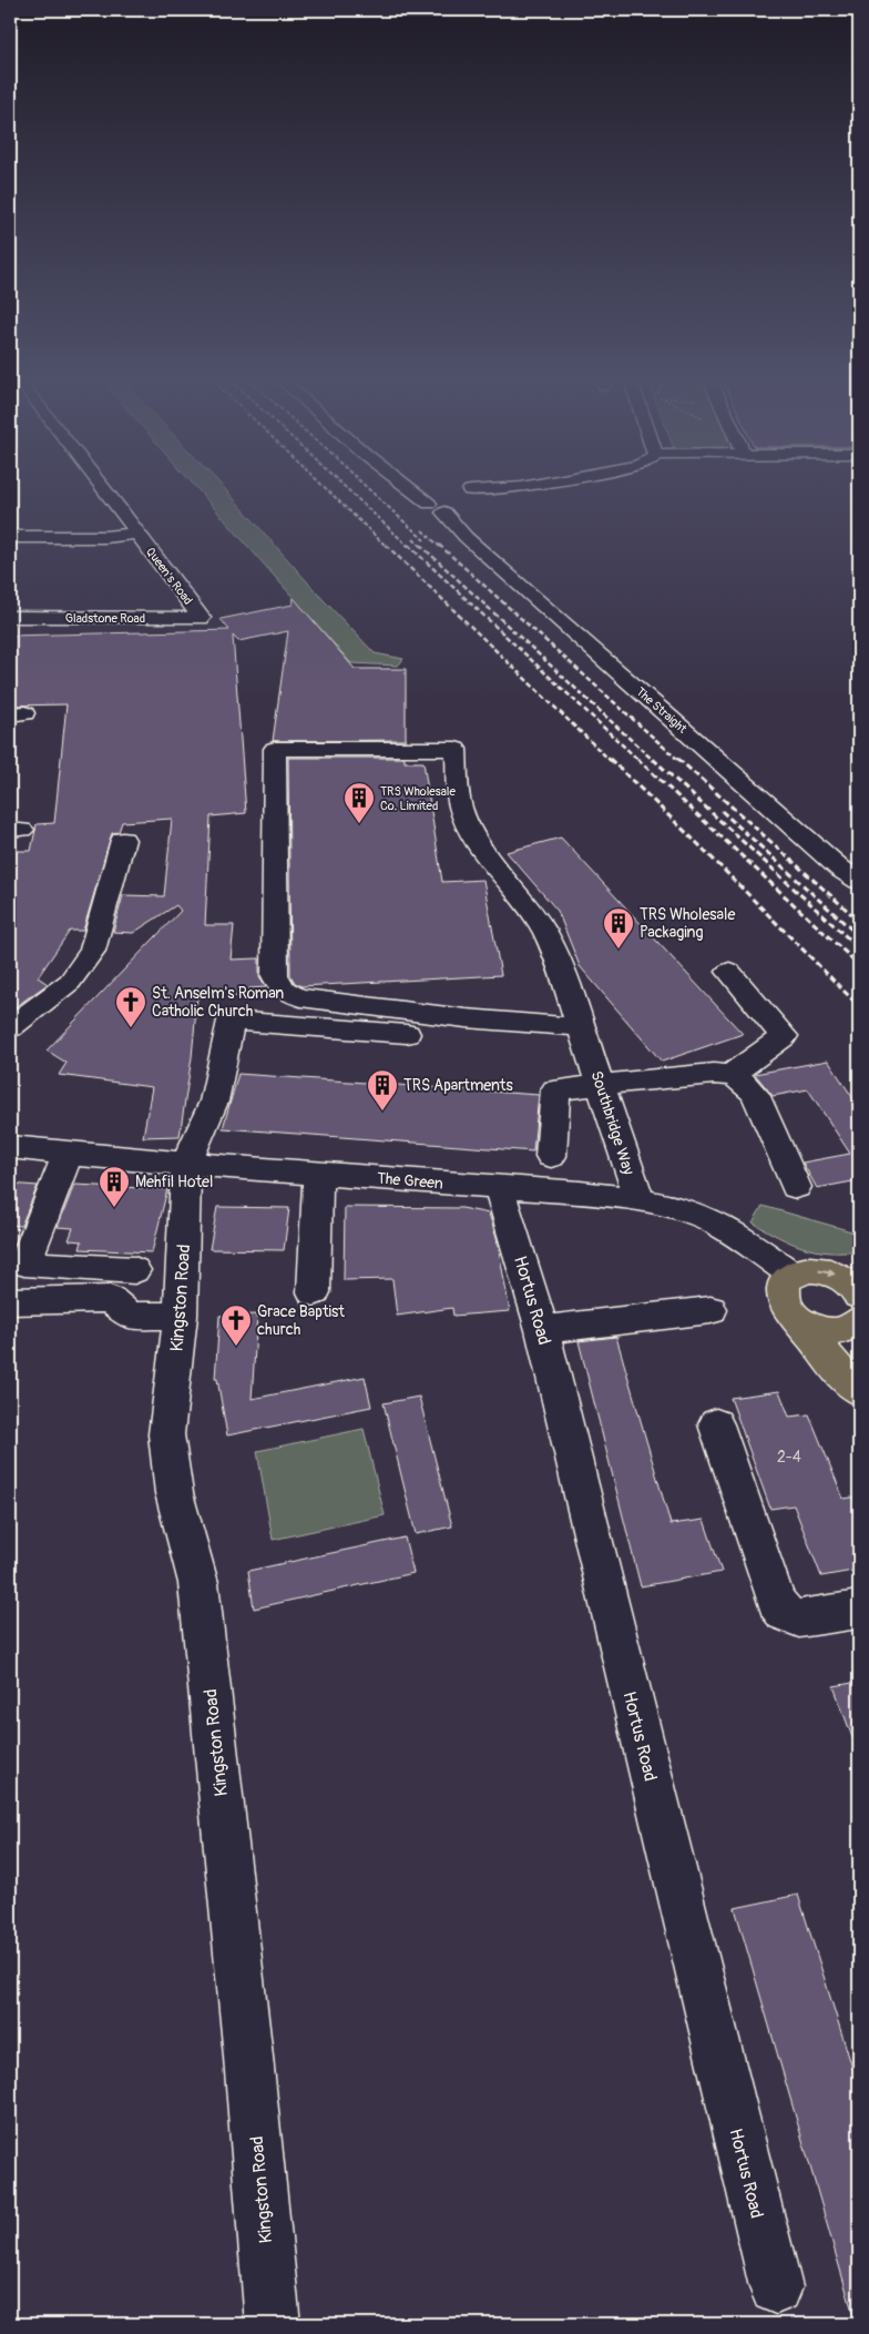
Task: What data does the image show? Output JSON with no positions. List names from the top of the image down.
{
  "streets": {
    "street": [
      "Queen's Road",
      "Gladstone Road",
      "The Straight",
      "Southbridge Way",
      "The Green",
      "Kingston Road",
      "Hortus Road"
    ]
  },
  "crossings": [
    ["Queen's Road", "Gladstone Road"],
    ["Southbridge Way", "The Green"],
    ["The Green", "Kingston Road"],
    ["The Green", "Hortus Road"]
  ],
  "places": {
    "building": [
      "TRS Wholesale Co. Limited",
      "TRS Wholesale Packaging",
      "TRS Apartments",
      "Mehfil Hotel"
    ],
    "church": ["St. Anselm's Roman Catholic Church", "Grace Baptist church"]
  },
  "house_numbers": ["2-4"]
}
